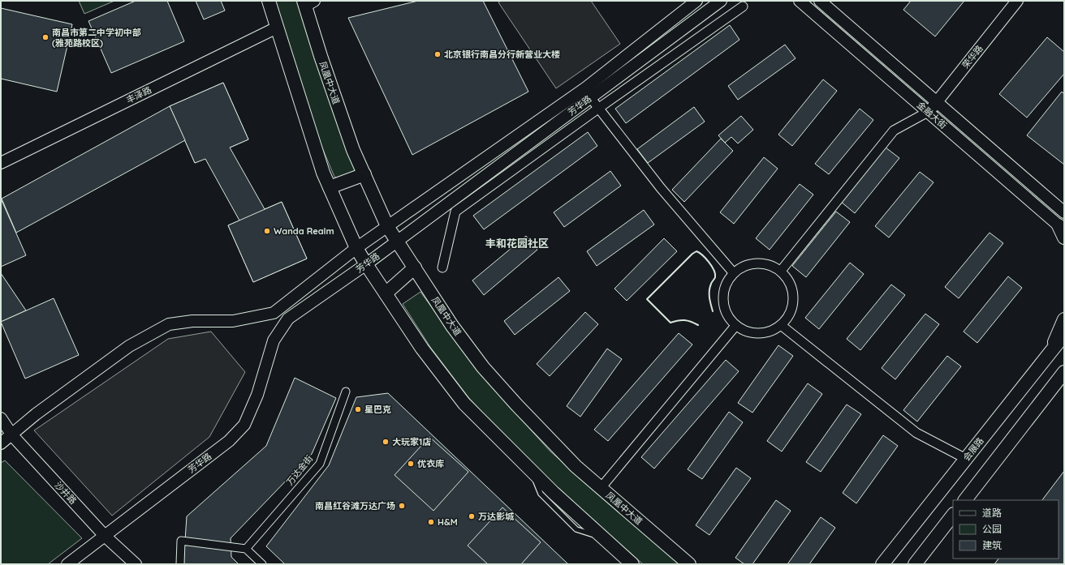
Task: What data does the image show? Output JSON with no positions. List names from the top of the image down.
{
  "streets": {
    "main road": ["凤凰中大道", "会展路"],
    "street": [
      "荣华路",
      "丰泽路",
      "芳华路",
      "金融大街",
      "万达金街",
      "沙井路"
    ]
  },
  "crossings": [
    ["荣华路", "金融大街"],
    ["凤凰中大道", "芳华路"],
    ["芳华路", "沙井路"]
  ],
  "districts": ["丰和花园社区"],
  "places": [
    "南昌市第二中学初中部 (雅苑路校区)",
    "北京银行南昌分行新营业大楼",
    "Wanda Realm",
    "星巴克",
    "大玩家1店",
    "优衣库",
    "南昌红谷滩万达广场",
    "万达影城",
    "H&M"
  ],
  "legend": ["道路", "公园", "建筑"]
}
